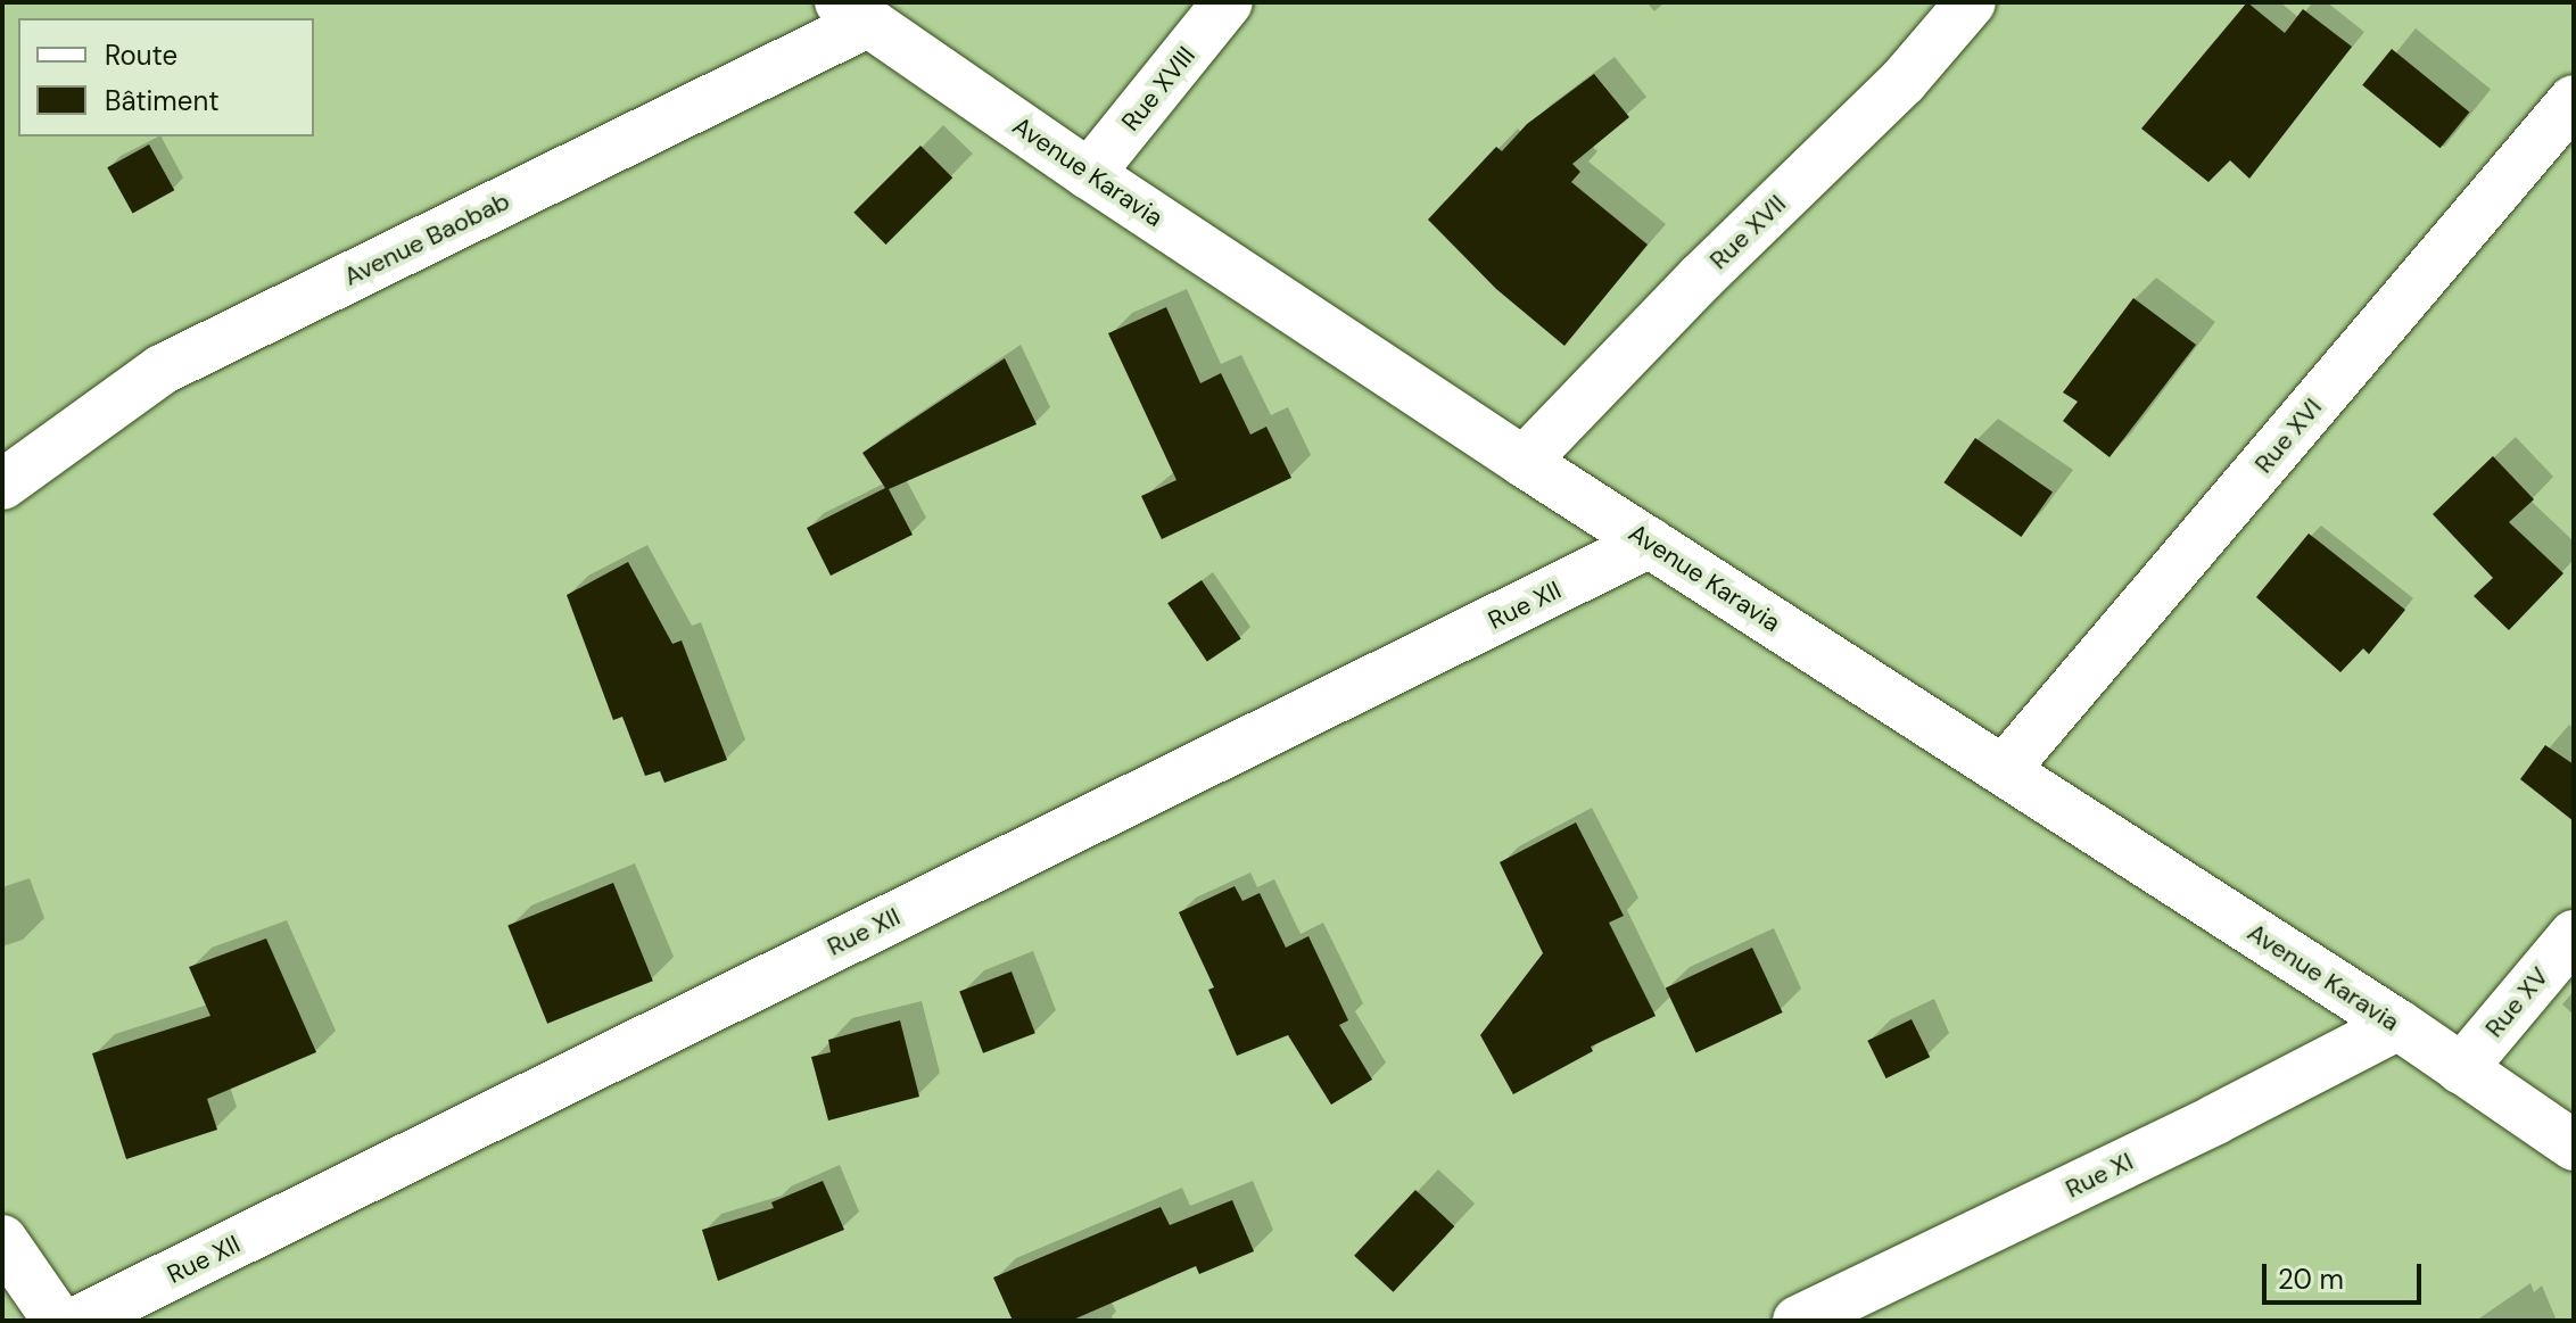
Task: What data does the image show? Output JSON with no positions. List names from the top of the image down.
{
  "streets": {
    "street": [
      "Rue XVIII",
      "Avenue Karavia",
      "Rue XVII",
      "Avenue Baobab",
      "Rue XVI",
      "Rue XII",
      "Rue XV",
      "Rue XI"
    ]
  },
  "crossings": [
    ["Rue XVIII", "Avenue Karavia"],
    ["Avenue Karavia", "Rue XVII"],
    ["Avenue Karavia", "Avenue Baobab"],
    ["Avenue Karavia", "Rue XVI"],
    ["Avenue Karavia", "Rue XII"],
    ["Avenue Karavia", "Rue XV"],
    ["Avenue Karavia", "Rue XI"]
  ],
  "legend": ["Route", "Bâtiment"],
  "scale_bar": "20 m"
}
